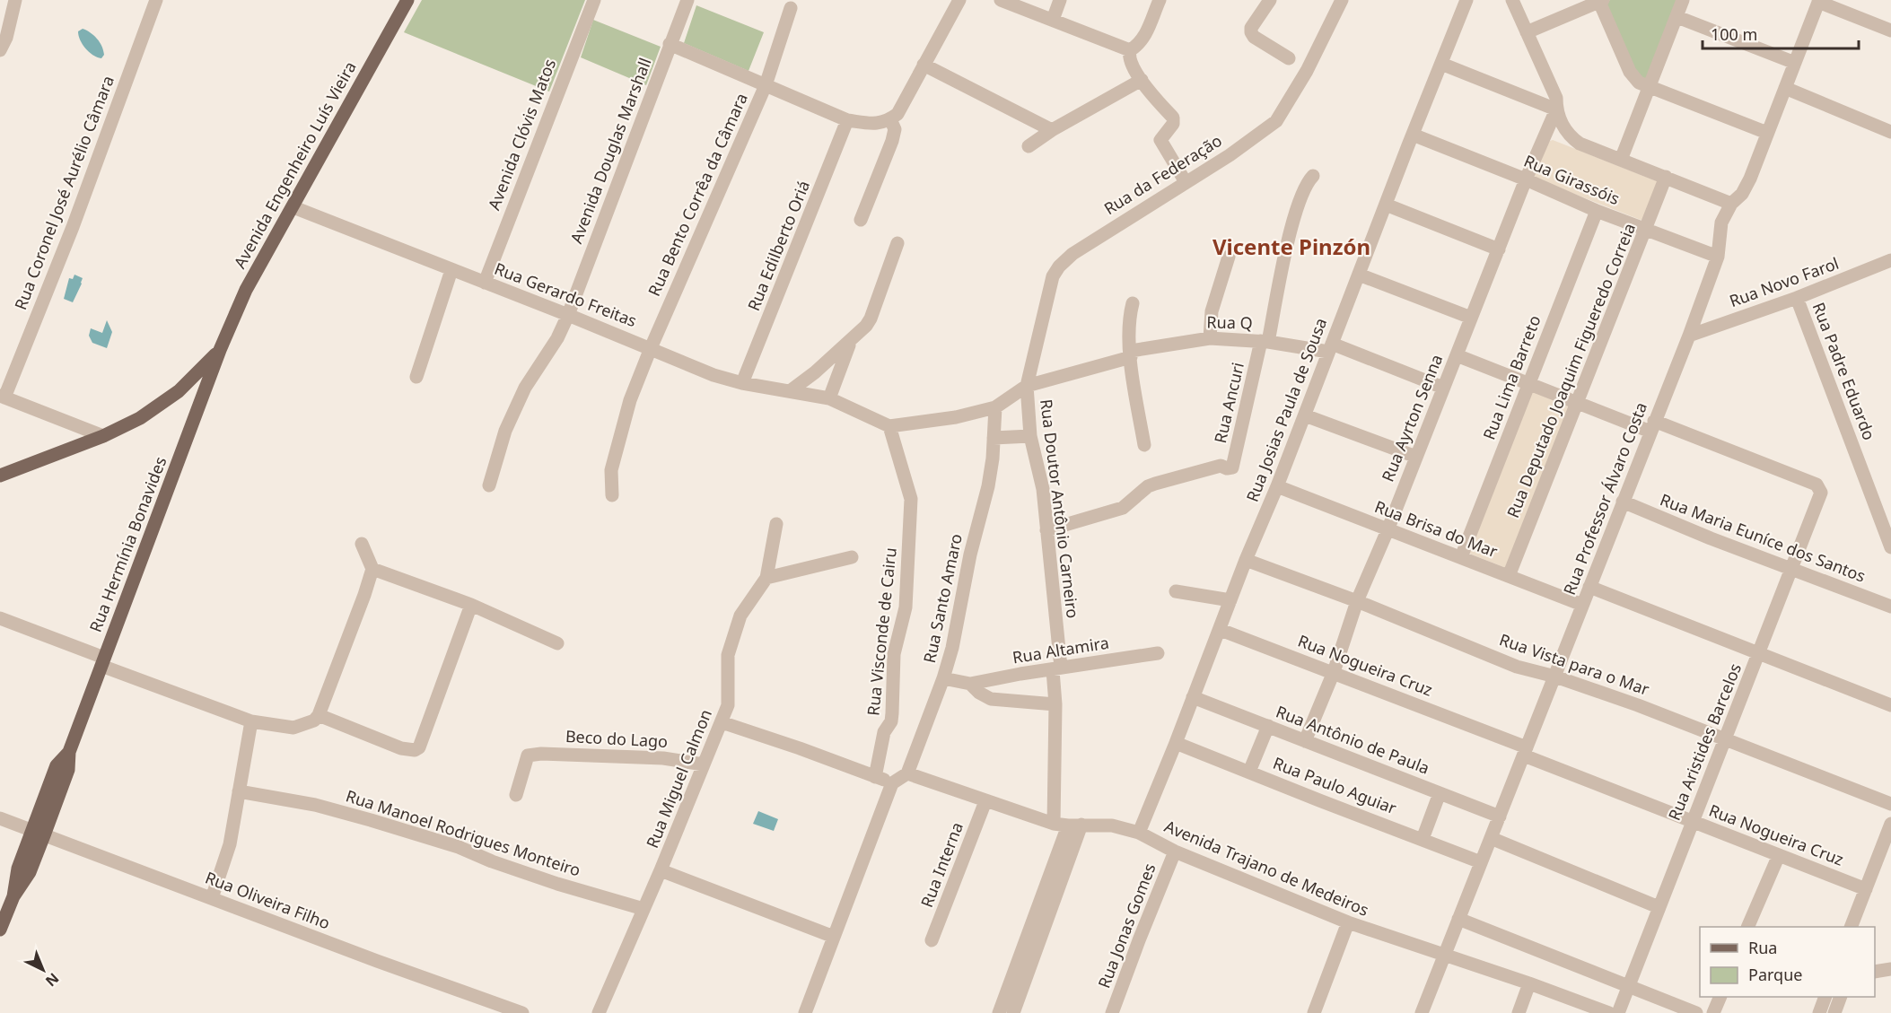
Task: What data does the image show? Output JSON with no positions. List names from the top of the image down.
{
  "streets": {
    "main road": ["Avenida Engenheiro Luís Vieira", "Rua Hermínia Bonavides"],
    "street": [
      "Avenida Clóvis Matos",
      "Avenida Douglas Marshall",
      "Rua da Federação",
      "Rua Girassóis",
      "Rua Coronel José Aurélio Câmara",
      "Rua Bento Corrêa da Câmara",
      "Rua Edilberto Oriá",
      "Rua Novo Farol",
      "Rua Gerardo Freitas",
      "Rua Q",
      "Rua Deputado Joaquim Figueredo Correia",
      "Rua Padre Eduardo",
      "Rua Lima Barreto",
      "Rua Ancuri",
      "Rua Josias Paula de Sousa",
      "Rua Ayrton Senna",
      "Rua Professor Álvaro Costa",
      "Rua Doutor Antônio Carneiro",
      "Rua Brisa do Mar",
      "Rua Maria Euníce dos Santos",
      "Rua Santo Amaro",
      "Rua Visconde de Cairu",
      "Rua Altamira",
      "Rua Vista para o Mar",
      "Rua Nogueira Cruz",
      "Beco do Lago",
      "Rua Antônio de Paula",
      "Rua Aristides Barcelos",
      "Rua Miguel Calmon",
      "Rua Paulo Aguiar",
      "Rua Manoel Rodrigues Monteiro",
      "Rua Interna",
      "Avenida Trajano de Medeiros",
      "Rua Oliveira Filho",
      "Rua Jonas Gomes"
    ]
  },
  "crossings": [
    ["Avenida Clóvis Matos", "Rua Gerardo Freitas"],
    ["Avenida Douglas Marshall", "Rua Gerardo Freitas"],
    ["Avenida Engenheiro Luís Vieira", "Rua Gerardo Freitas"],
    ["Avenida Engenheiro Luís Vieira", "Rua Hermínia Bonavides"],
    ["Rua da Federação", "Rua Q"],
    ["Rua da Federação", "Rua Doutor Antônio Carneiro"],
    ["Rua Girassóis", "Rua Deputado Joaquim Figueredo Correia"],
    ["Rua Girassóis", "Rua Lima Barreto"],
    ["Rua Girassóis", "Rua Josias Paula de Sousa"],
    ["Rua Girassóis", "Rua Ayrton Senna"],
    ["Rua Girassóis", "Rua Professor Álvaro Costa"],
    ["Rua Bento Corrêa da Câmara", "Rua Gerardo Freitas"],
    ["Rua Edilberto Oriá", "Rua Gerardo Freitas"],
    ["Rua Novo Farol", "Rua Padre Eduardo"],
    ["Rua Novo Farol", "Rua Professor Álvaro Costa"],
    ["Rua Gerardo Freitas", "Rua Q"],
    ["Rua Gerardo Freitas", "Rua Visconde de Cairu"],
    ["Rua Q", "Rua Ancuri"],
    ["Rua Q", "Rua Josias Paula de Sousa"],
    ["Rua Q", "Rua Ayrton Senna"],
    ["Rua Q", "Rua Doutor Antônio Carneiro"],
    ["Rua Q", "Rua Santo Amaro"],
    ["Rua Q", "Rua Visconde de Cairu"],
    ["Rua Deputado Joaquim Figueredo Correia", "Rua Brisa do Mar"],
    ["Rua Lima Barreto", "Rua Brisa do Mar"],
    ["Rua Ancuri", "Rua Doutor Antônio Carneiro"],
    ["Rua Josias Paula de Sousa", "Rua Brisa do Mar"],
    ["Rua Josias Paula de Sousa", "Rua Vista para o Mar"],
    ["Rua Josias Paula de Sousa", "Rua Nogueira Cruz"],
    ["Rua Josias Paula de Sousa", "Rua Antônio de Paula"],
    ["Rua Josias Paula de Sousa", "Rua Paulo Aguiar"],
    ["Rua Josias Paula de Sousa", "Avenida Trajano de Medeiros"],
    ["Rua Ayrton Senna", "Rua Brisa do Mar"],
    ["Rua Ayrton Senna", "Rua Vista para o Mar"],
    ["Rua Ayrton Senna", "Rua Nogueira Cruz"],
    ["Rua Ayrton Senna", "Rua Antônio de Paula"],
    ["Rua Professor Álvaro Costa", "Rua Brisa do Mar"],
    ["Rua Professor Álvaro Costa", "Rua Maria Euníce dos Santos"],
    ["Rua Professor Álvaro Costa", "Rua Vista para o Mar"],
    ["Rua Professor Álvaro Costa", "Rua Nogueira Cruz"],
    ["Rua Professor Álvaro Costa", "Rua Antônio de Paula"],
    ["Rua Professor Álvaro Costa", "Rua Aristides Barcelos"],
    ["Rua Professor Álvaro Costa", "Rua Paulo Aguiar"],
    ["Rua Professor Álvaro Costa", "Avenida Trajano de Medeiros"],
    ["Rua Doutor Antônio Carneiro", "Rua Altamira"],
    ["Rua Doutor Antônio Carneiro", "Avenida Trajano de Medeiros"],
    ["Rua Maria Euníce dos Santos", "Rua Aristides Barcelos"],
    ["Rua Hermínia Bonavides", "Rua Oliveira Filho"],
    ["Rua Santo Amaro", "Avenida Trajano de Medeiros"],
    ["Rua Vista para o Mar", "Rua Aristides Barcelos"],
    ["Rua Nogueira Cruz", "Rua Aristides Barcelos"],
    ["Beco do Lago", "Rua Miguel Calmon"],
    ["Rua Miguel Calmon", "Rua Manoel Rodrigues Monteiro"],
    ["Rua Interna", "Avenida Trajano de Medeiros"],
    ["Avenida Trajano de Medeiros", "Rua Jonas Gomes"]
  ],
  "districts": ["Vicente Pinzón"],
  "legend": ["Rua", "Parque"],
  "scale_bar": "100 m",
  "north": "bottom right"
}
